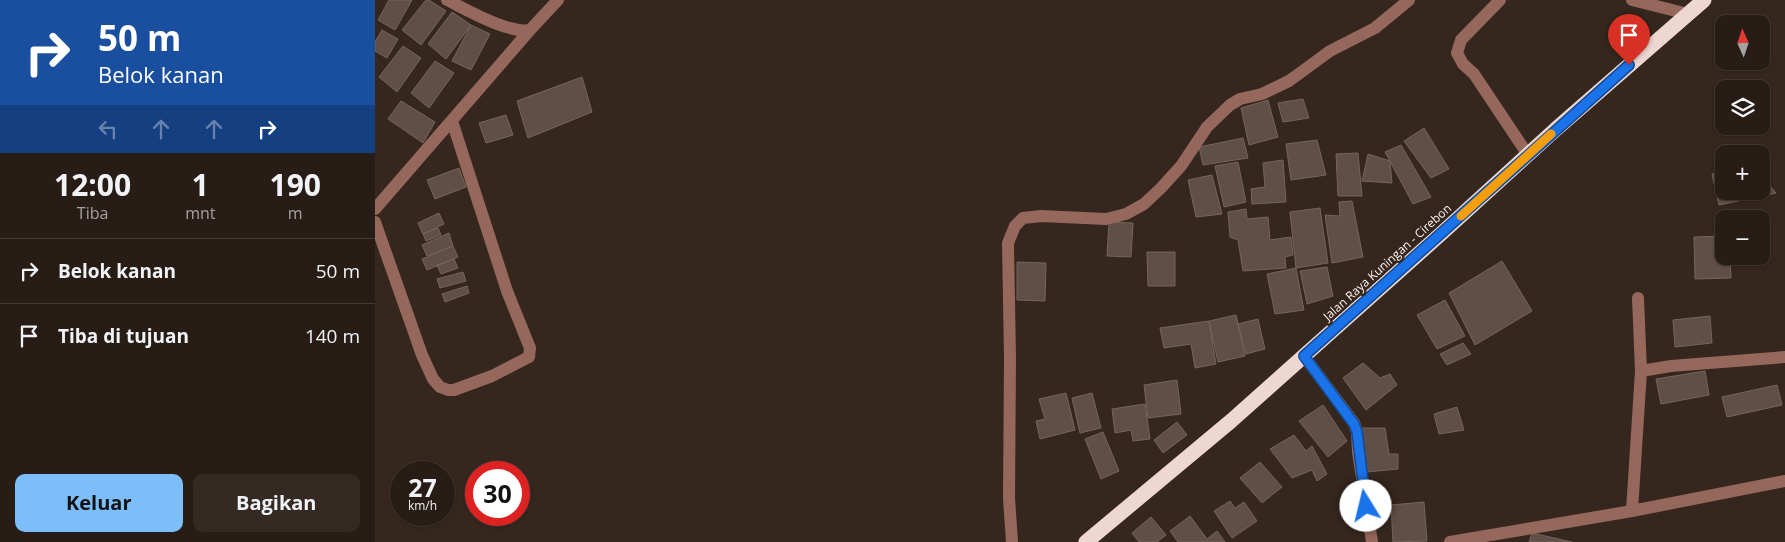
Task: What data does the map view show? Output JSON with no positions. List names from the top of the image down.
{
  "streets": {
    "highway": ["Jalan Raya Kuningan - Cirebon"]
  },
  "north": "top",
  "page": {
    "turn": ["50 m", "Belok kanan"],
    "map_buttons": ["+", "−"],
    "eta": [
      "12:00",
      "Tiba",
      "1",
      "mnt",
      "190",
      "m"
    ],
    "list": [
      {
        "name": "Belok kanan",
        "value": "50 m"
      },
      {
        "name": "Tiba di tujuan",
        "value": "140 m"
      }
    ],
    "speed": "27 km/h",
    "limit": "30",
    "buttons": ["Keluar", "Bagikan"]
  }
}
